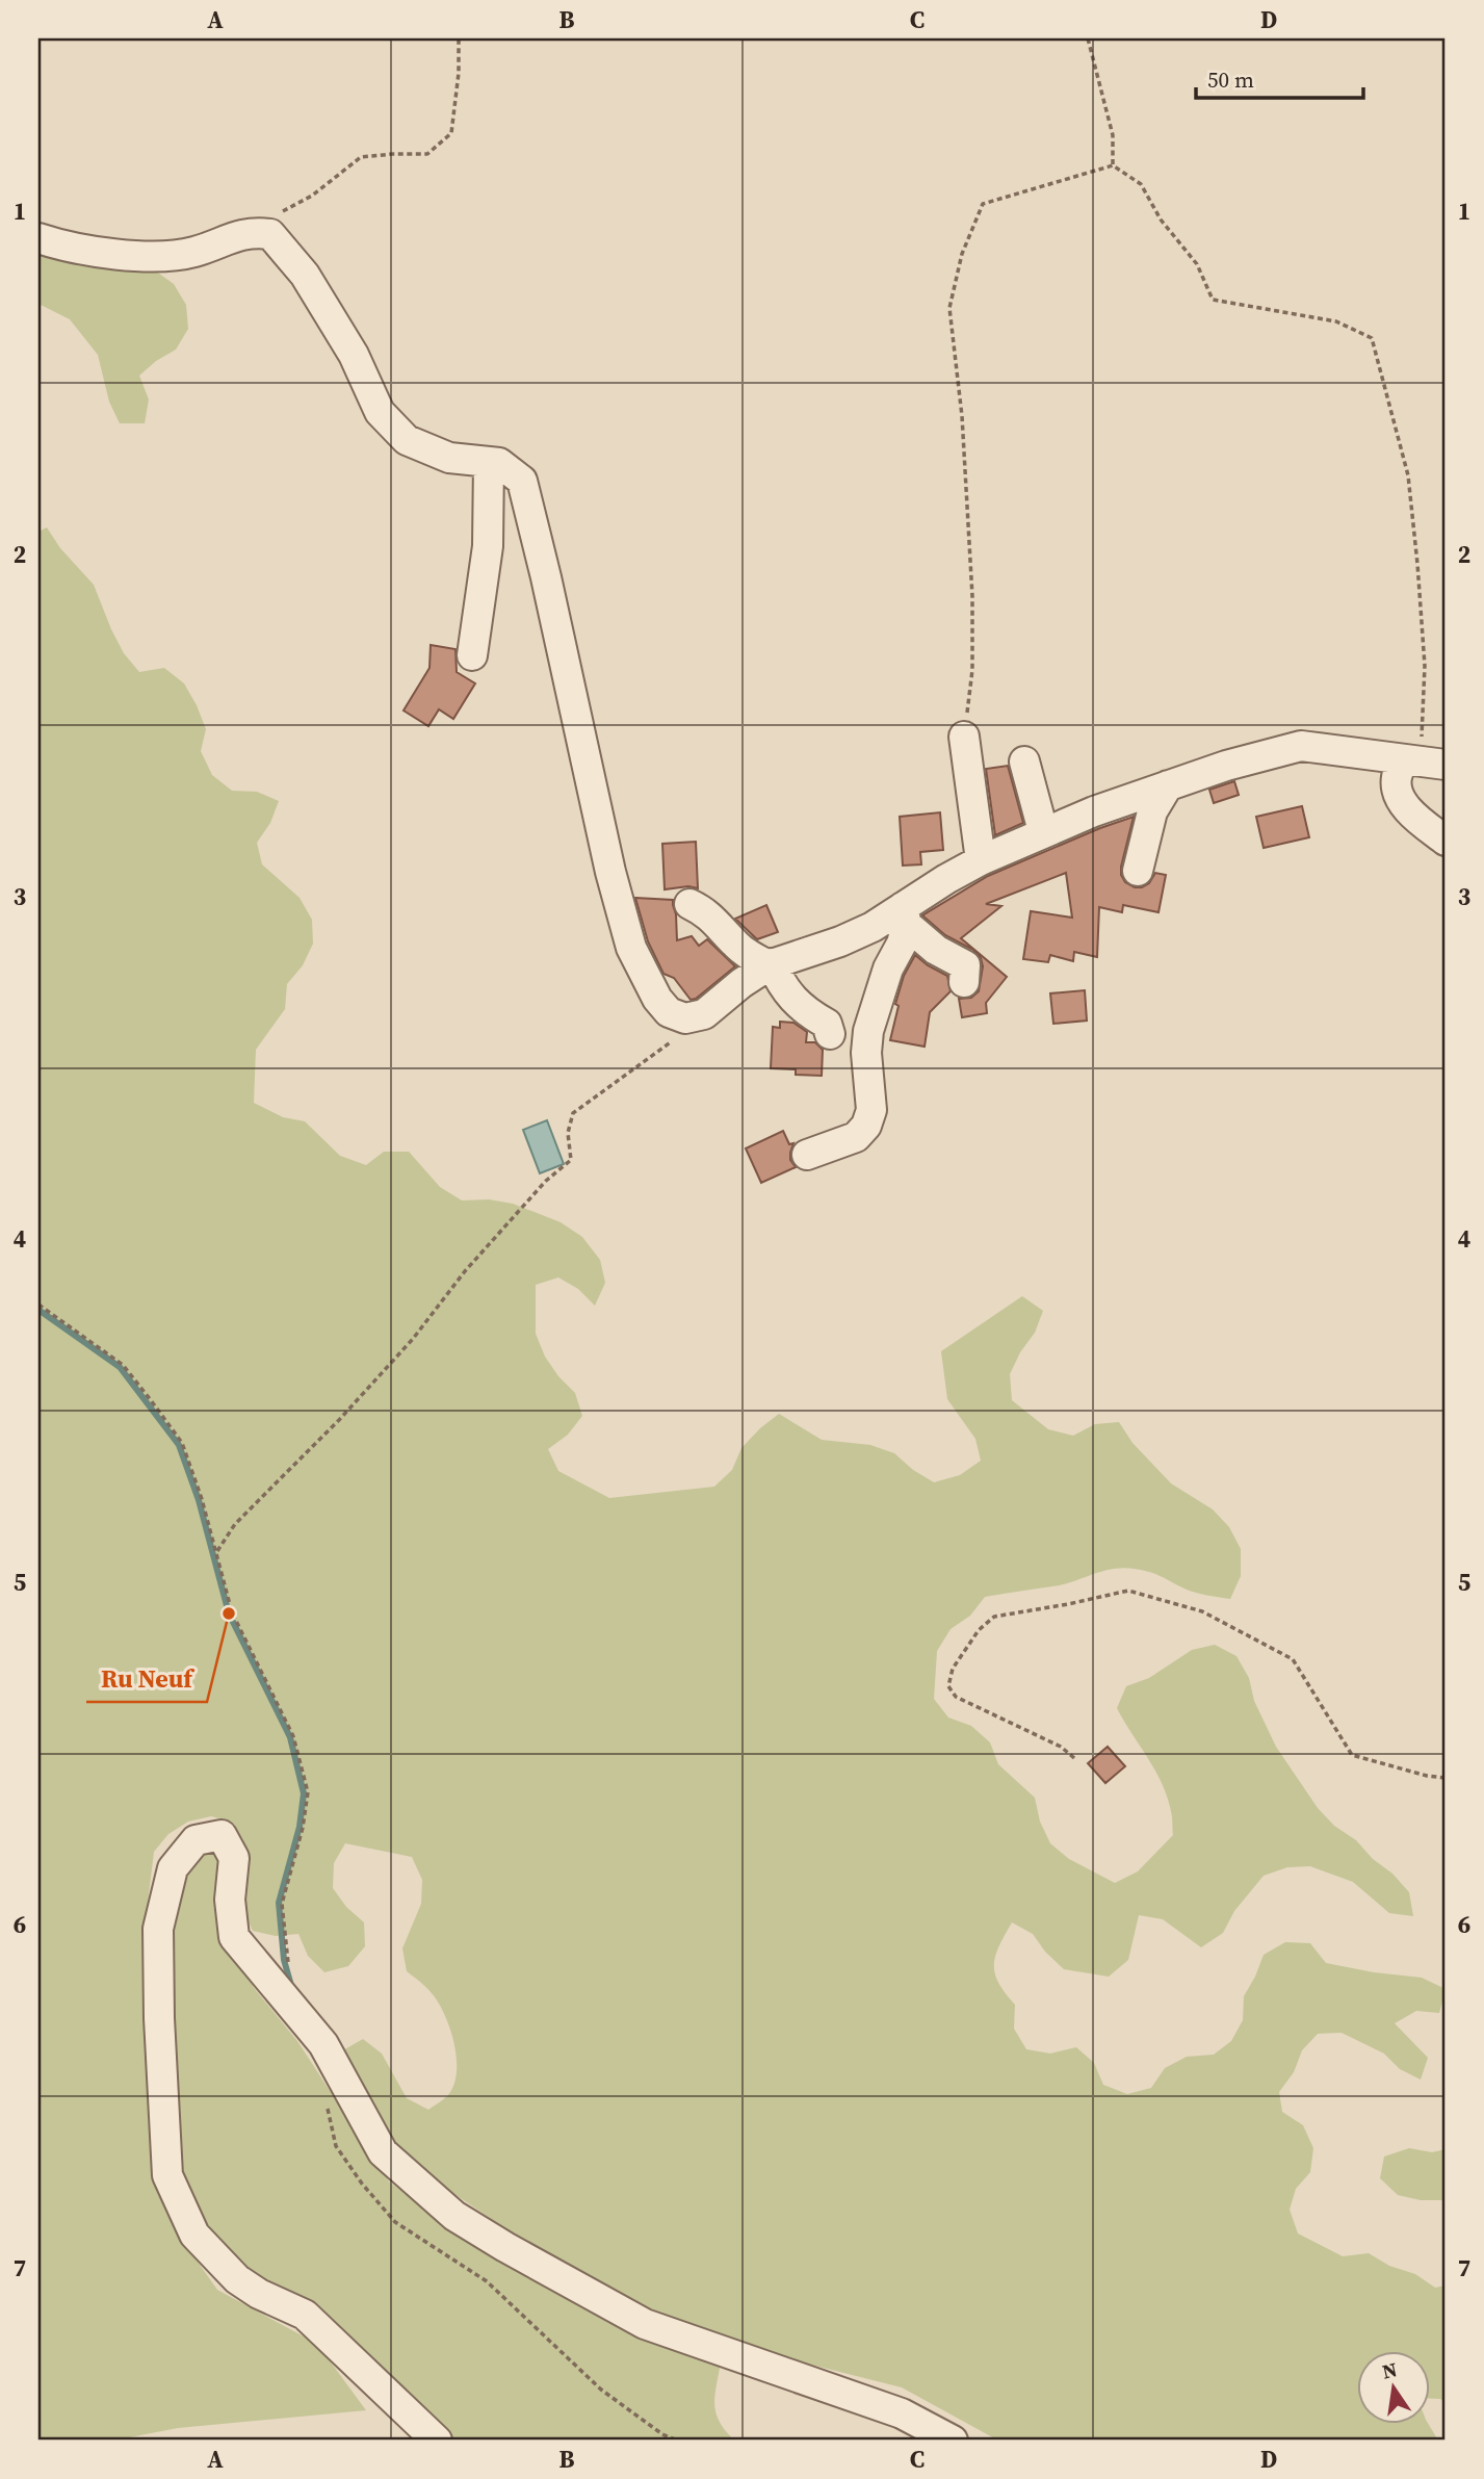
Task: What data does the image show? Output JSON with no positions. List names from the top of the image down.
{
  "places": ["Ru Neuf"],
  "scale_bar": "50 m",
  "north": "top",
  "grid": {
    "columns": [
      "A",
      "B",
      "C",
      "D"
    ],
    "rows": [
      "1",
      "2",
      "3",
      "4",
      "5",
      "6",
      "7"
    ]
  }
}
